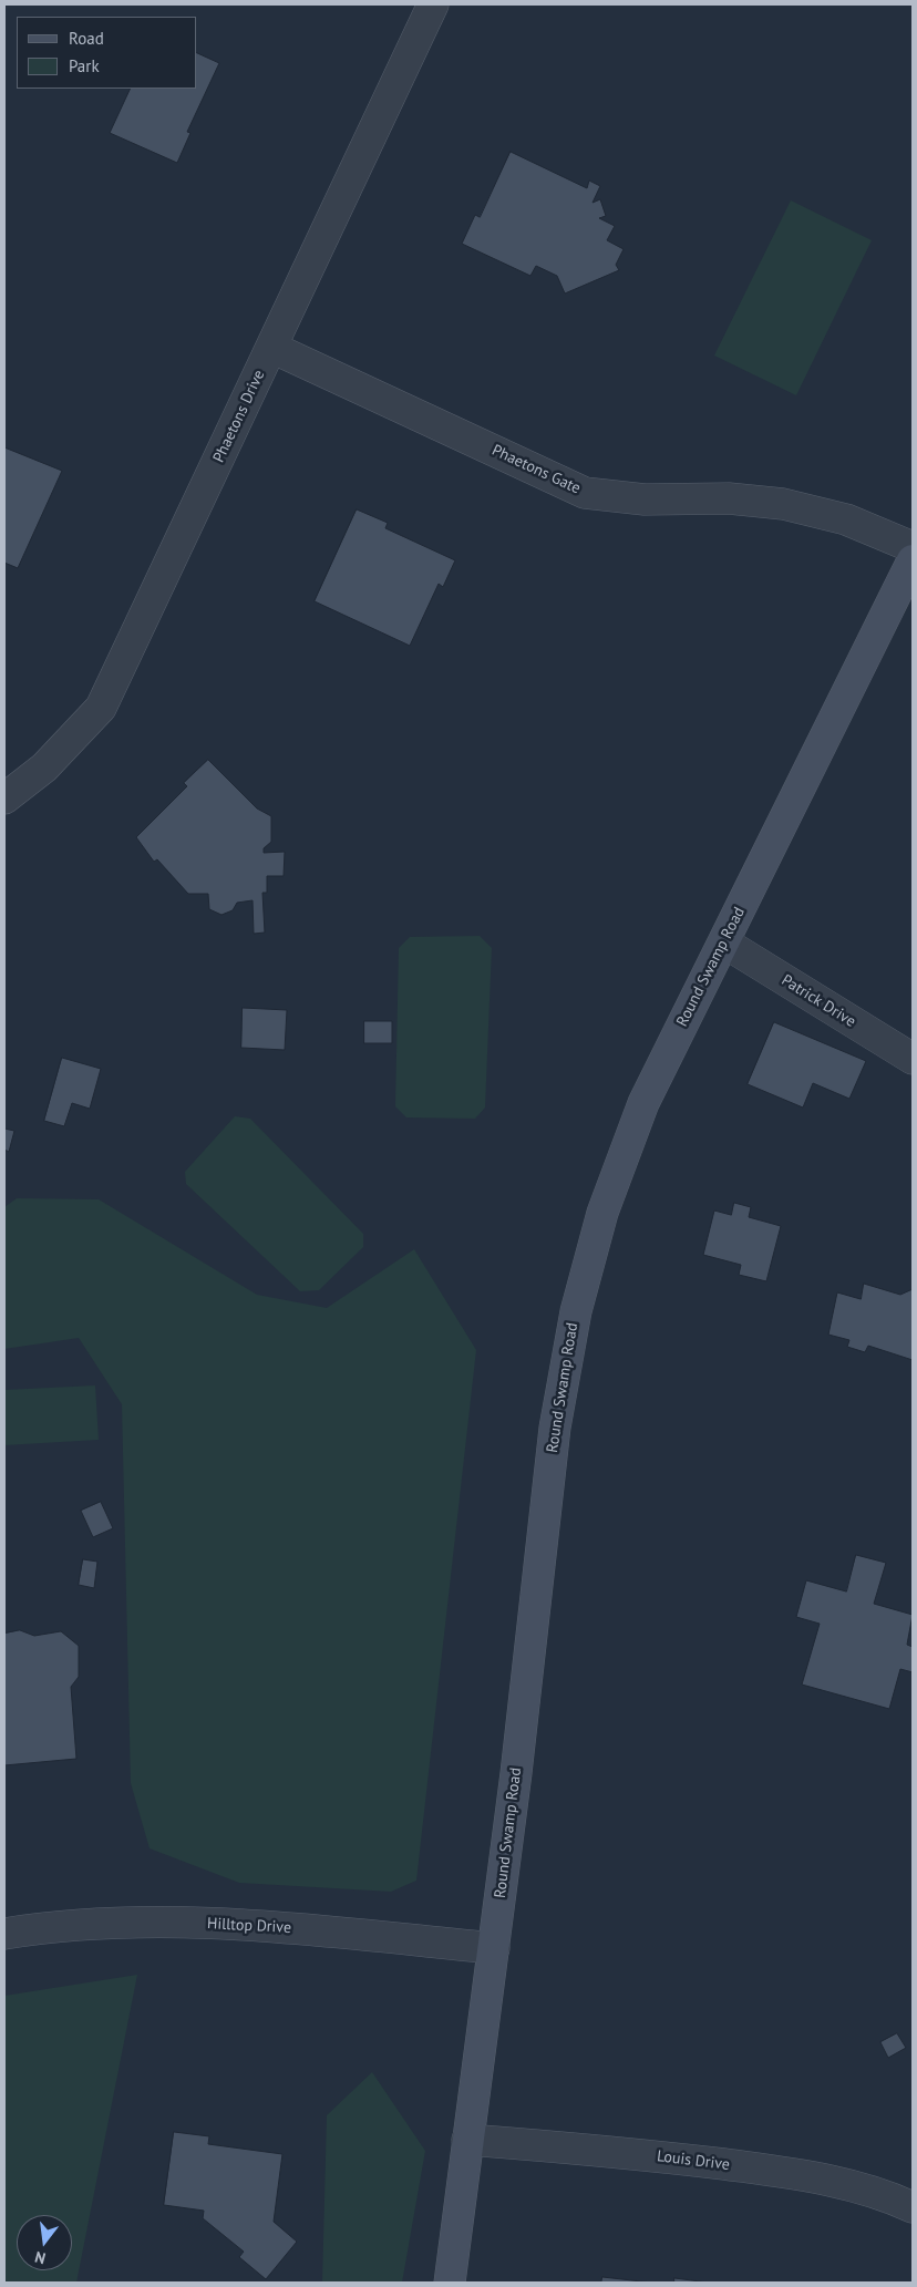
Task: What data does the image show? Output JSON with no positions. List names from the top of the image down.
{
  "streets": {
    "street": [
      "Phaetons Drive",
      "Phaetons Gate",
      "Round Swamp Road",
      "Patrick Drive",
      "Hilltop Drive",
      "Louis Drive"
    ]
  },
  "crossings": [
    ["Phaetons Drive", "Phaetons Gate"],
    ["Round Swamp Road", "Patrick Drive"],
    ["Round Swamp Road", "Hilltop Drive"],
    ["Round Swamp Road", "Louis Drive"]
  ],
  "legend": ["Road", "Park"],
  "north": "bottom"
}
